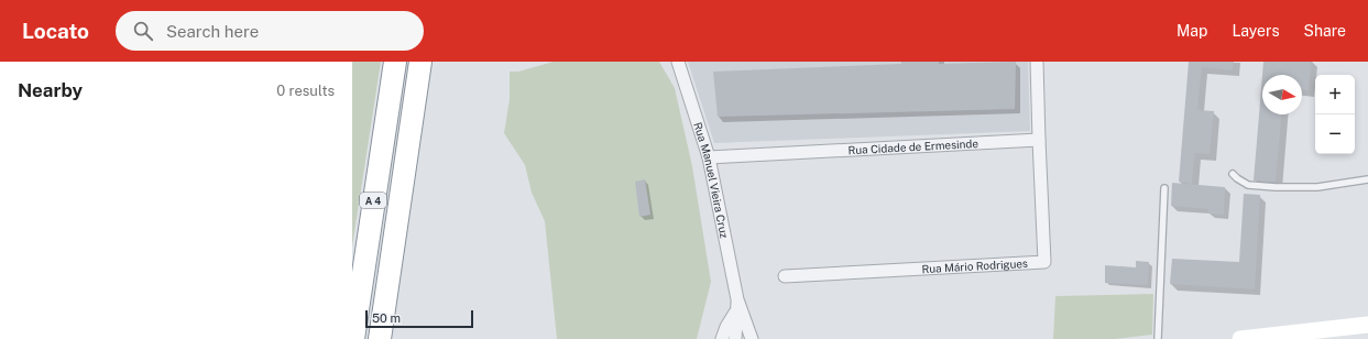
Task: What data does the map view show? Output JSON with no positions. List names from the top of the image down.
{
  "streets": {
    "highway": ["A 4"],
    "street": ["Rua Cidade de Ermesinde", "Rua Manuel Vieira Cruz", "Rua Mário Rodrigues"]
  },
  "crossings": [
    ["Rua Cidade de Ermesinde", "Rua Manuel Vieira Cruz"],
    ["Rua Cidade de Ermesinde", "Rua Mário Rodrigues"]
  ],
  "scale_bar": "50 m",
  "north": "right",
  "page": {
    "header": "Locato",
    "search": "Search here",
    "nav": ["Map", "Layers", "Share"],
    "heading": ["Nearby", "0 results"],
    "map_buttons": ["+", "−"],
    "scale": "50 m"
  }
}
